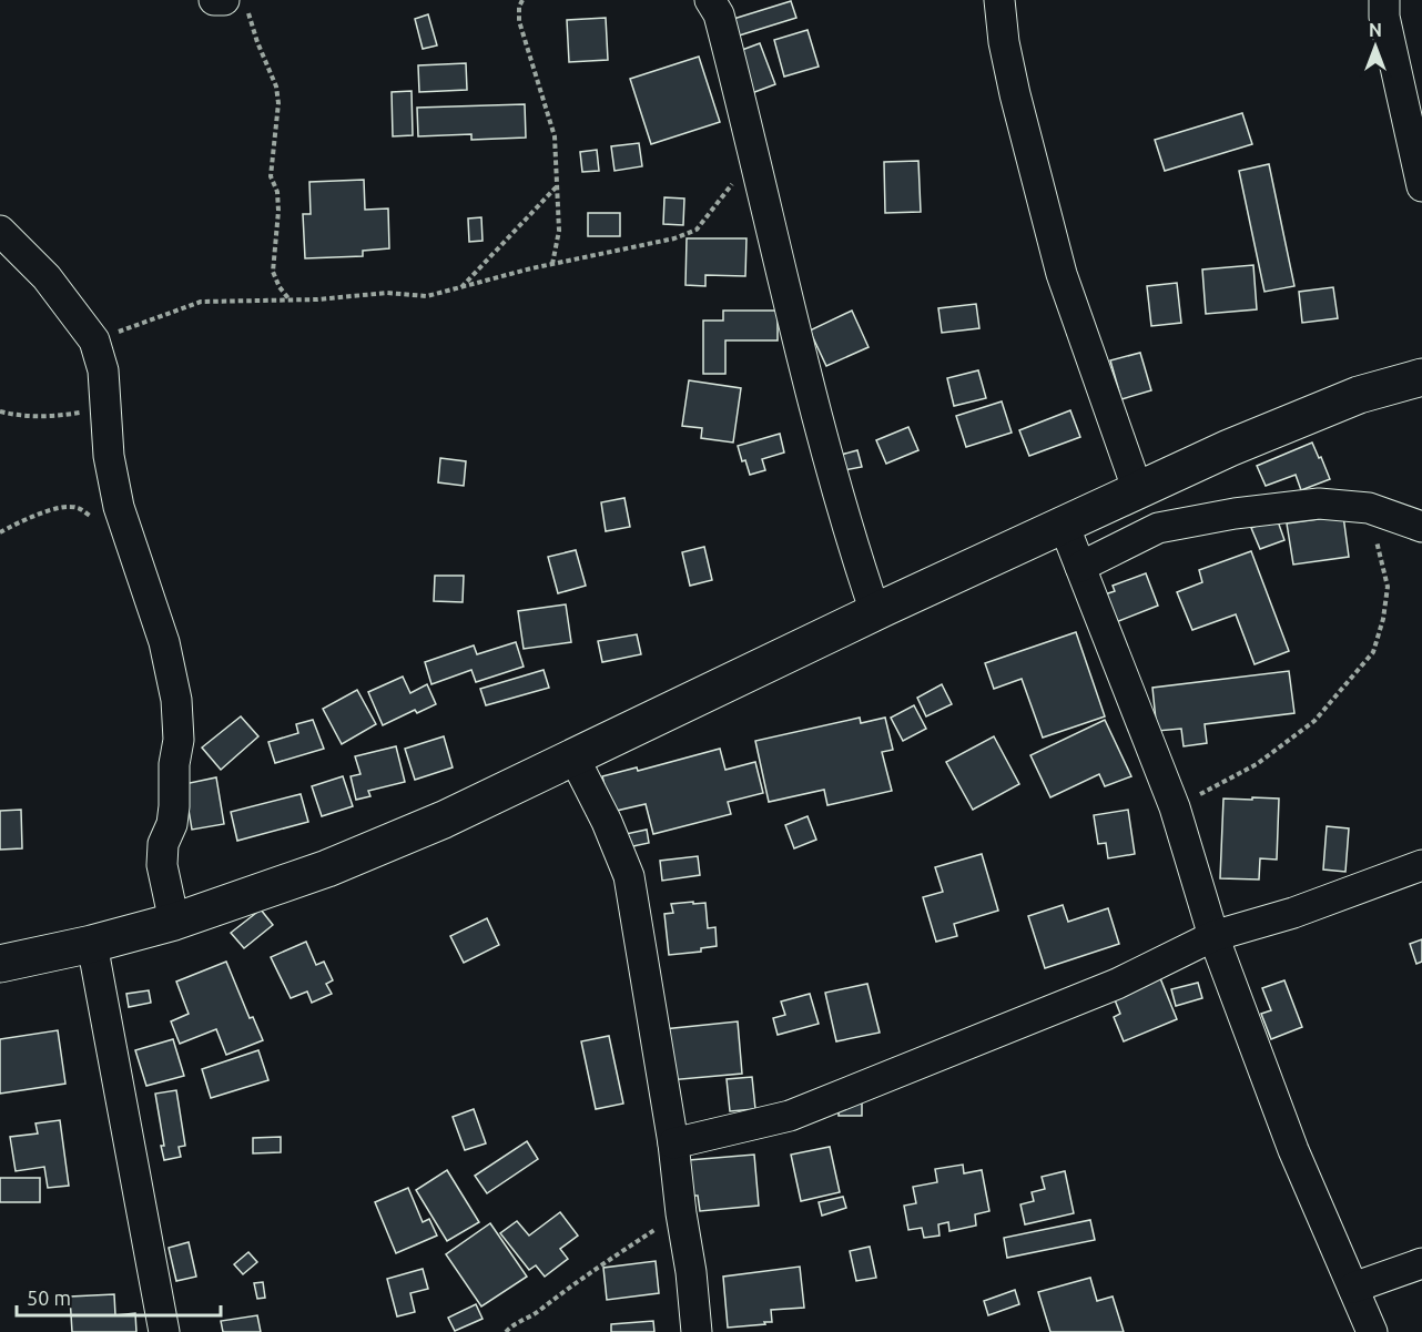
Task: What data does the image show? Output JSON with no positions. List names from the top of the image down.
{
  "scale_bar": "50 m",
  "north": "top"
}
